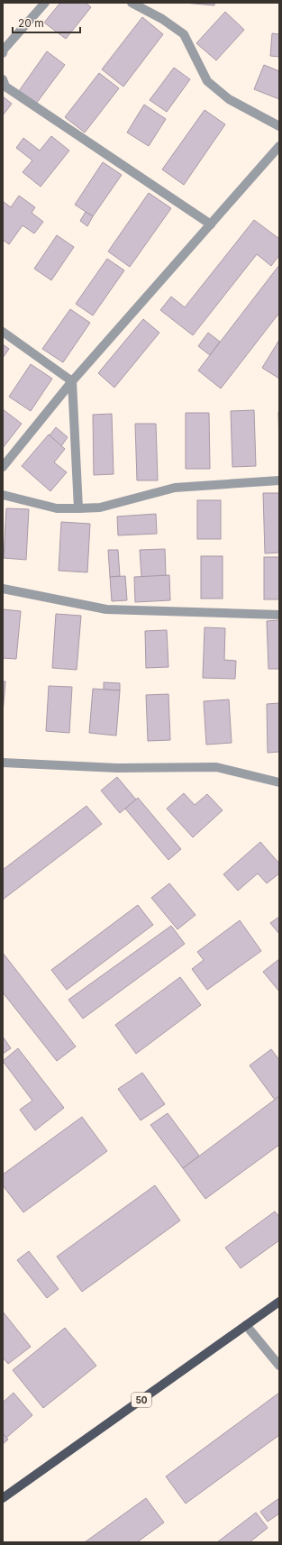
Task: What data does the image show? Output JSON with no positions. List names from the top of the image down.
{
  "streets": {
    "main road": ["50"]
  },
  "scale_bar": "20 m"
}
